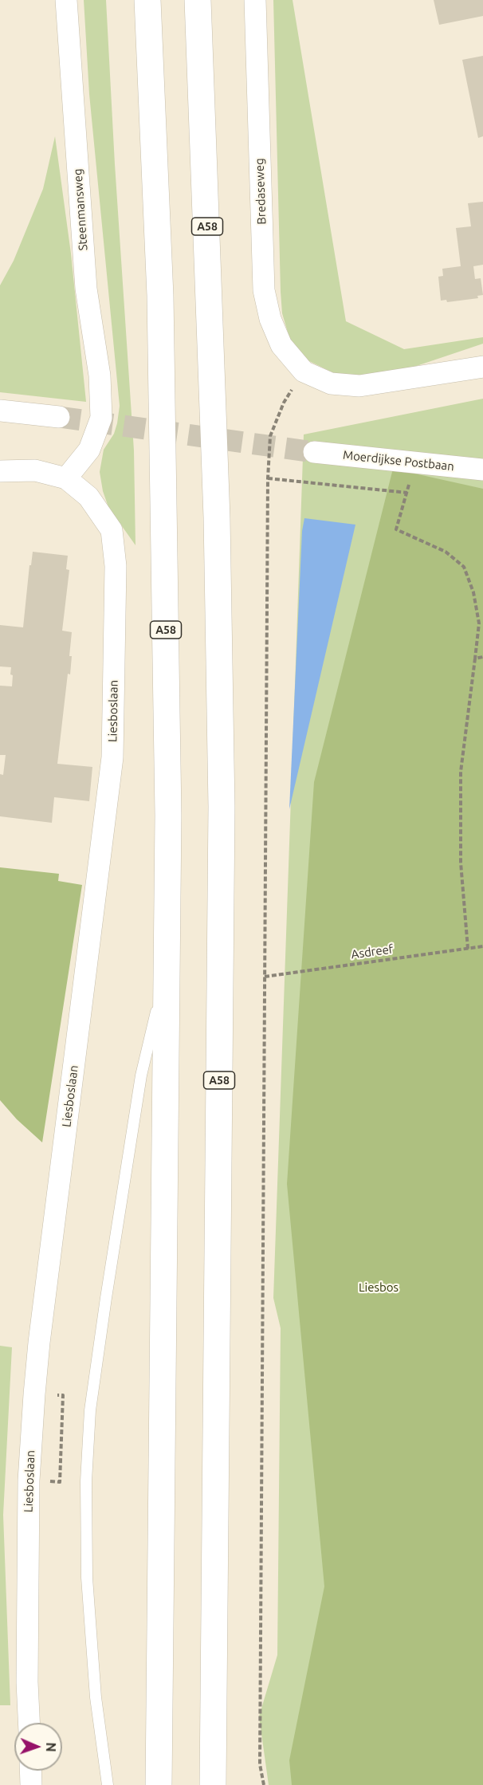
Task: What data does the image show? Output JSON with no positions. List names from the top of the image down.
{
  "streets": {
    "highway": ["A58"],
    "street": [
      "Bredaseweg",
      "Steenmansweg",
      "Moerdijkse Postbaan",
      "Liesboslaan"
    ],
    "path": ["Asdreef"]
  },
  "crossings": [
    ["Steenmansweg", "Liesboslaan"]
  ],
  "parks": ["Liesbos"],
  "north": "right"
}
